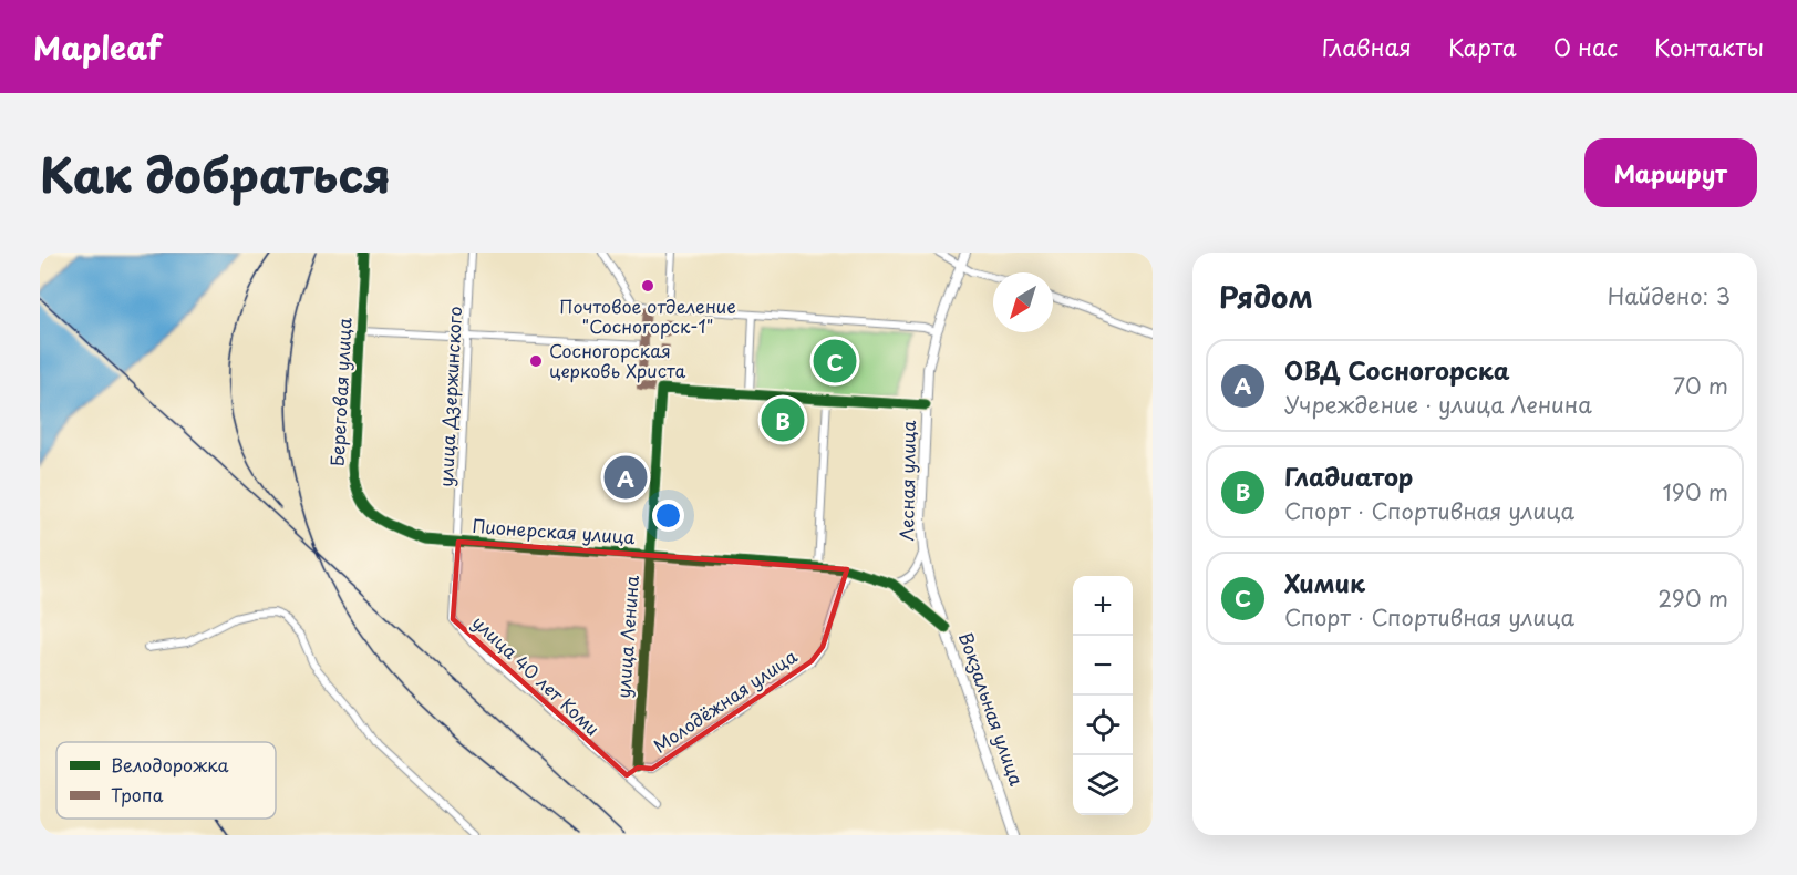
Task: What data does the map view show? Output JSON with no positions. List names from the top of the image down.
{
  "streets": {
    "main road": ["Лесная улица", "Вокзальная улица"],
    "street": [
      "Береговая улица",
      "улица Дзержинского",
      "Пионерская улица",
      "улица Ленина",
      "улица 40 лет Коми",
      "Молодёжная улица"
    ]
  },
  "crossings": [
    ["Береговая улица", "улица Дзержинского"],
    ["Береговая улица", "Пионерская улица"],
    ["Береговая улица", "улица 40 лет Коми"],
    ["улица Дзержинского", "Пионерская улица"],
    ["улица Дзержинского", "улица 40 лет Коми"],
    ["Лесная улица", "Вокзальная улица"],
    ["Пионерская улица", "улица Ленина"],
    ["Пионерская улица", "улица 40 лет Коми"],
    ["Пионерская улица", "Молодёжная улица"],
    ["Пионерская улица", "Вокзальная улица"],
    ["улица Ленина", "Молодёжная улица"],
    ["улица 40 лет Коми", "Молодёжная улица"]
  ],
  "places": ["Почтовое отделение \"Сосногорск-1\"", "Сосногорская церковь Христа"],
  "legend": ["Велодорожка", "Тропа"],
  "north": "bottom left",
  "page": {
    "header": "Mapleaf",
    "nav": [
      "Главная",
      "Карта",
      "О нас",
      "Контакты"
    ],
    "title": "Как добраться",
    "buttons": "Маршрут",
    "heading": ["Рядом", "Найдено: 3"],
    "pins": ["C", "B", "A"],
    "list": [
      {
        "mark": "A",
        "name": "ОВД Сосногорска",
        "note": "Учреждение · улица Ленина",
        "value": "70 m"
      },
      {
        "mark": "B",
        "name": "Гладиатор",
        "note": "Спорт · Спортивная улица",
        "value": "190 m"
      },
      {
        "mark": "C",
        "name": "Химик",
        "note": "Спорт · Спортивная улица",
        "value": "290 m"
      }
    ],
    "map_buttons": ["+", "−"]
  }
}
